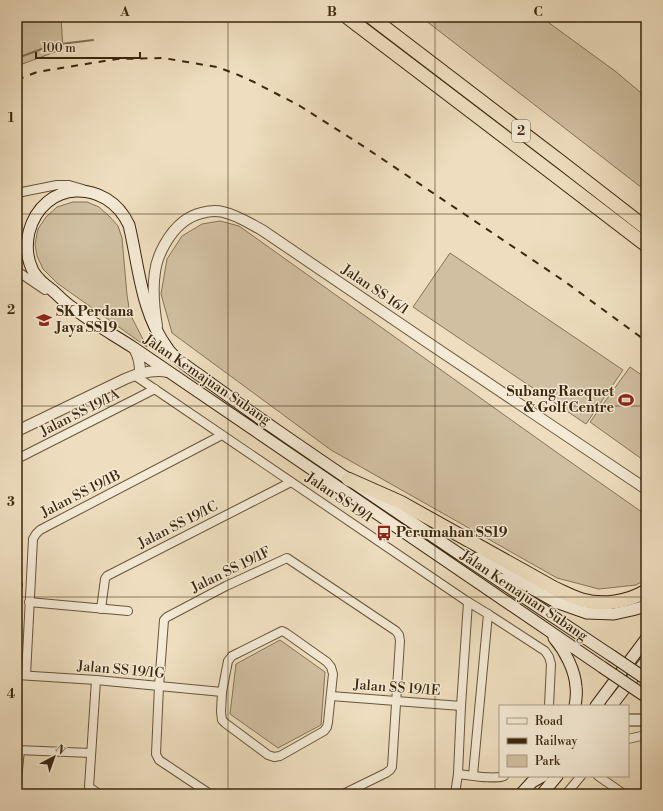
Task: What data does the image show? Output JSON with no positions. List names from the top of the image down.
{
  "streets": {
    "highway": ["2"],
    "main road": ["Jalan Kemajuan Subang"],
    "street": [
      "Jalan SS 16/1",
      "Jalan SS 19/1A",
      "Jalan SS 19/1B",
      "Jalan SS 19/1",
      "Jalan SS 19/1C",
      "Jalan SS 19/1F",
      "Jalan SS 19/1G",
      "Jalan SS 19/1E"
    ]
  },
  "crossings": [
    ["Jalan SS 16/1", "Jalan Kemajuan Subang"],
    ["Jalan SS 19/1A", "Jalan SS 19/1"],
    ["Jalan SS 19/1B", "Jalan SS 19/1"],
    ["Jalan SS 19/1B", "Jalan SS 19/1G"],
    ["Jalan SS 19/1", "Jalan SS 19/1C"],
    ["Jalan SS 19/1F", "Jalan SS 19/1G"],
    ["Jalan SS 19/1F", "Jalan SS 19/1E"],
    ["Jalan SS 19/1G", "Jalan SS 19/1E"]
  ],
  "places": {
    "school or university": ["SK Perdana Jaya SS19"],
    "sports": ["Subang Racquet & Golf Centre"],
    "bus stop": ["Perumahan SS19"]
  },
  "legend": ["Road", "Railway", "Park"],
  "scale_bar": "100 m",
  "north": "top right",
  "grid": {
    "columns": ["A", "B", "C"],
    "rows": [
      "1",
      "2",
      "3",
      "4"
    ]
  }
}
